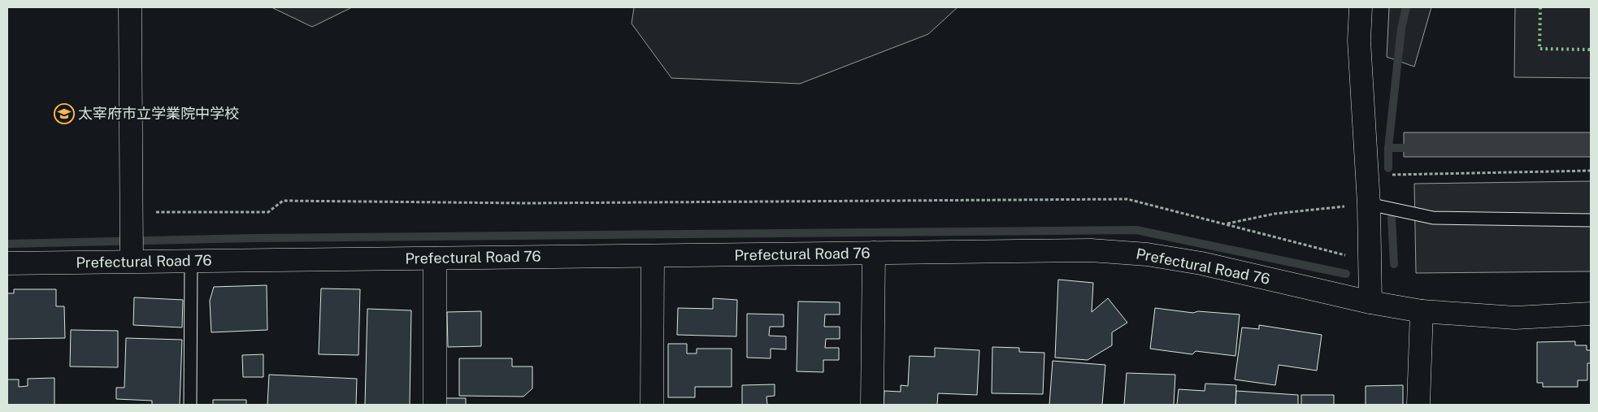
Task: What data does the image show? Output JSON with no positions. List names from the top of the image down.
{
  "streets": {
    "main road": ["Prefectural Road 76"]
  },
  "places": {
    "school or university": ["太宰府市立学業院中学校"]
  }
}
